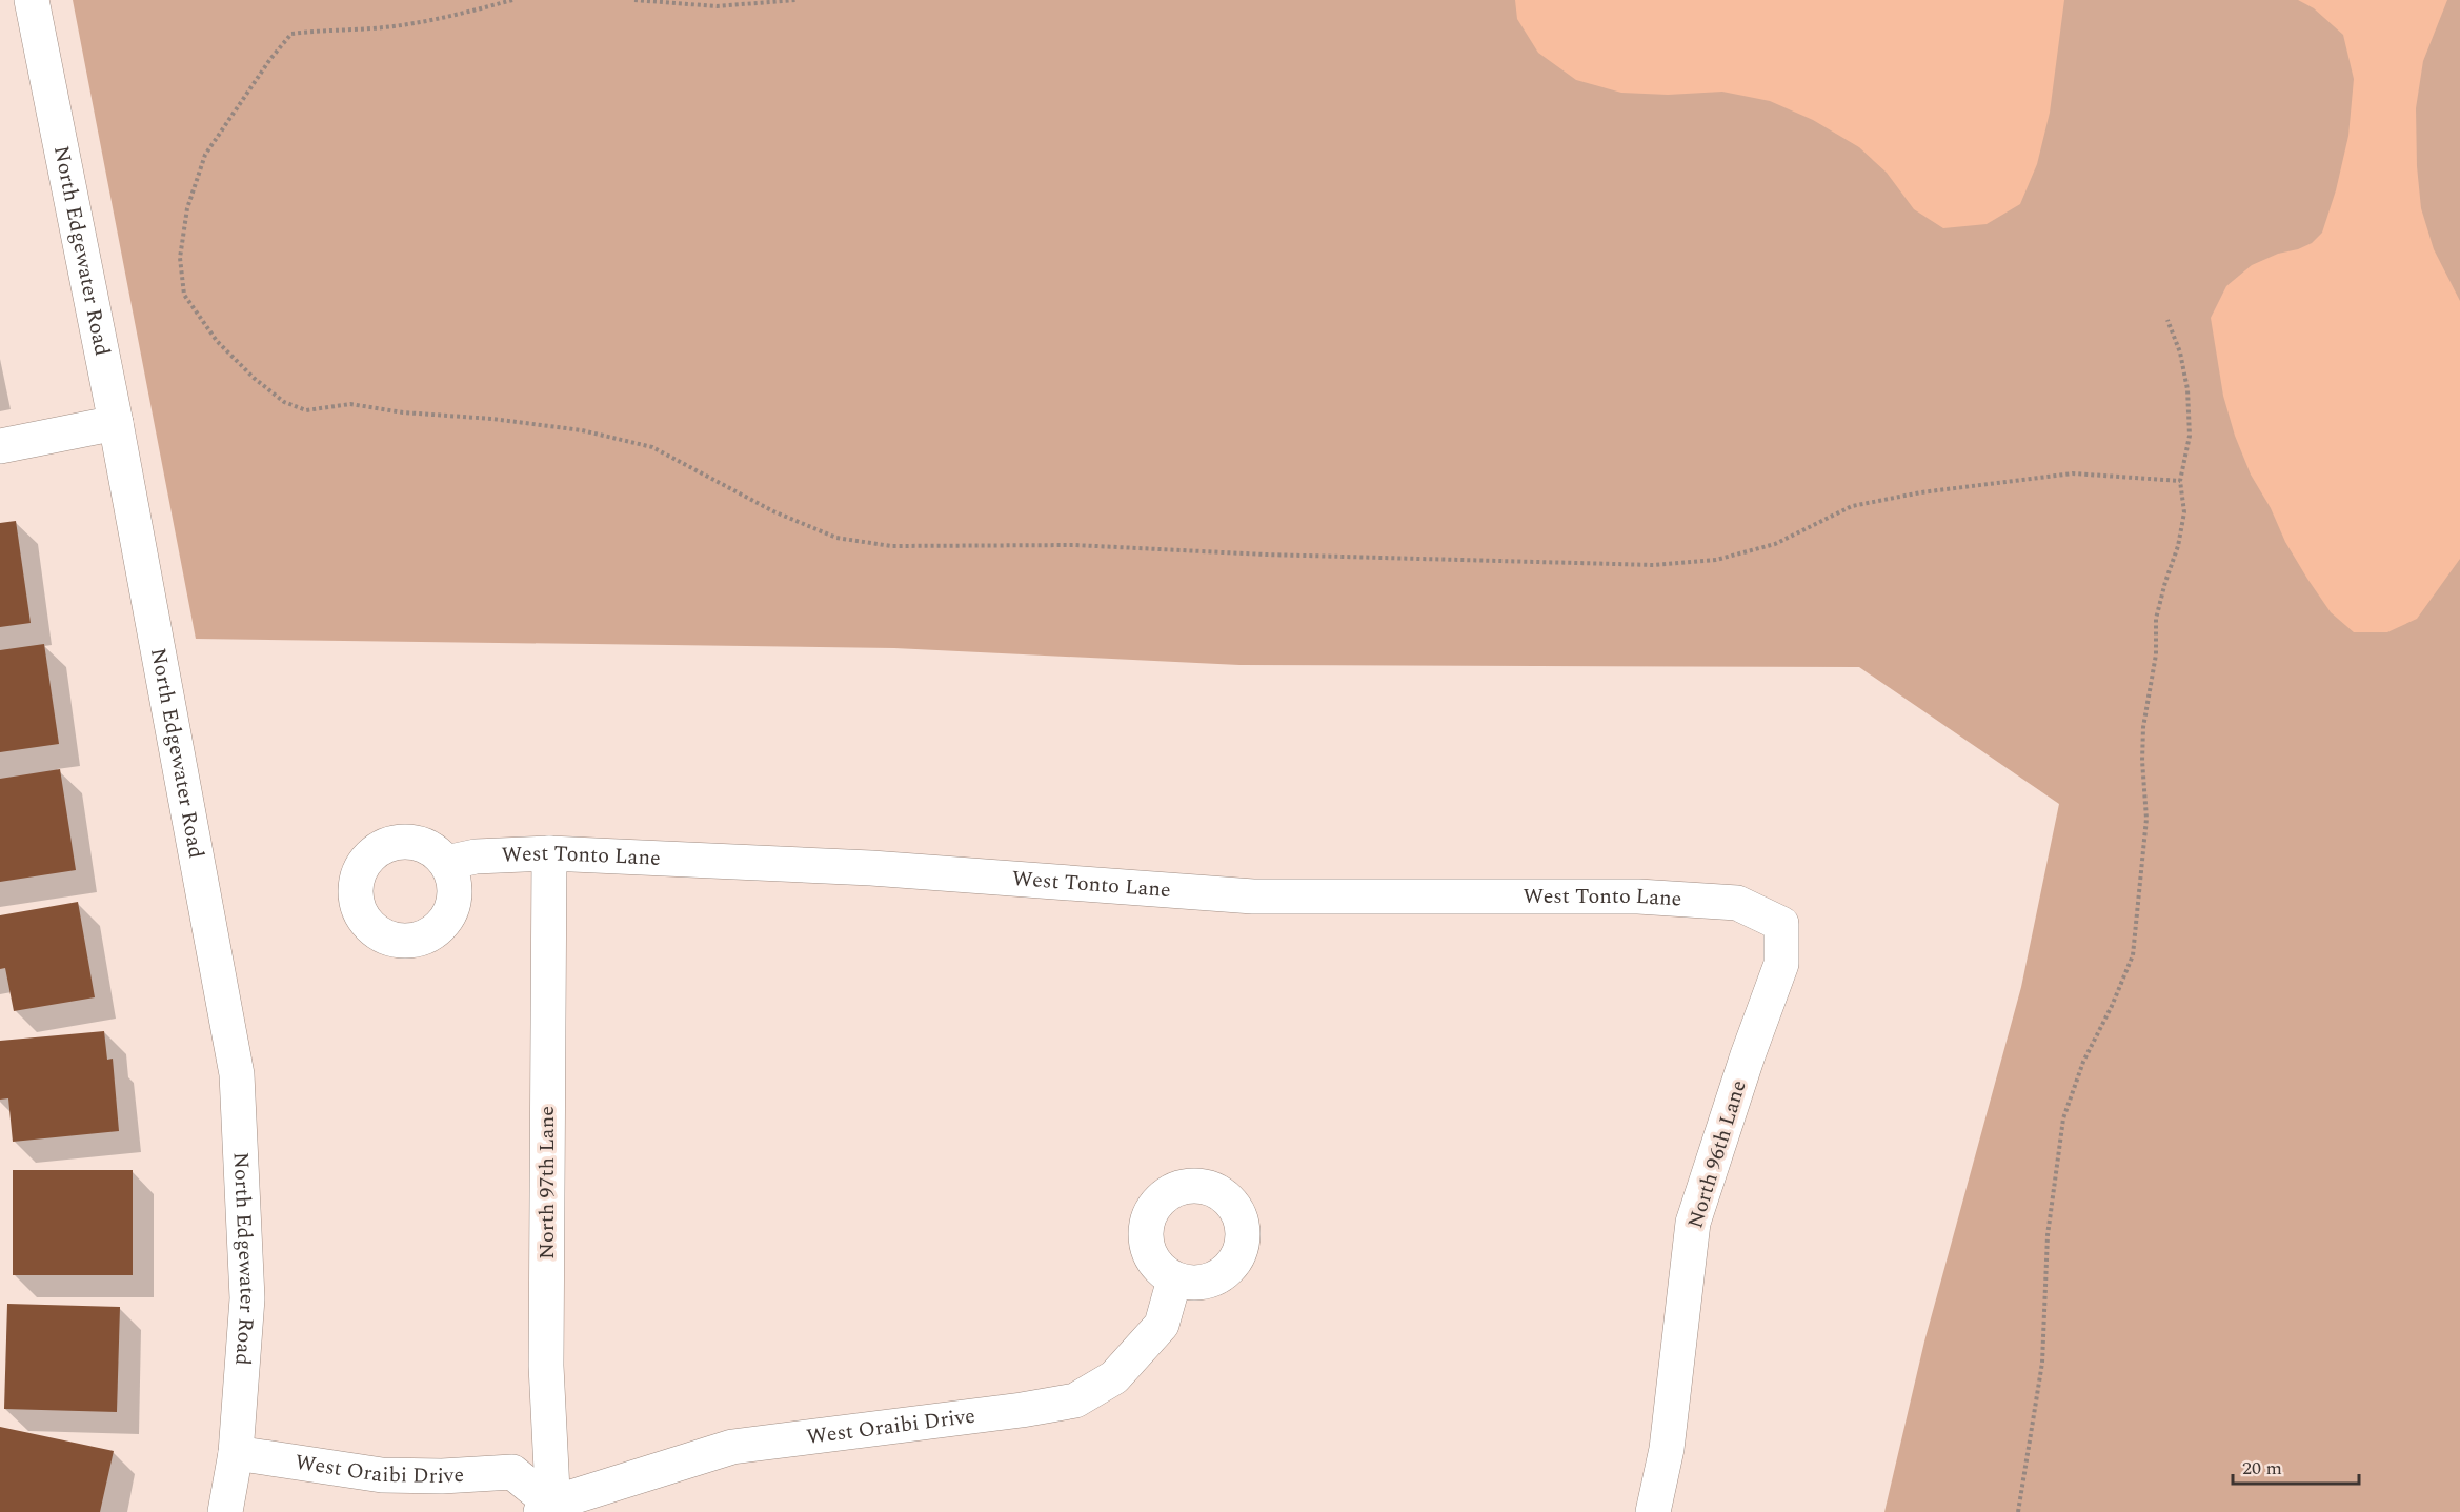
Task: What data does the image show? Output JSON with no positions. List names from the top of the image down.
{
  "streets": {
    "street": [
      "North Edgewater Road",
      "West Tonto Lane",
      "North 96th Lane",
      "North 97th Lane",
      "West Oraibi Drive"
    ]
  },
  "crossings": [
    ["North Edgewater Road", "West Oraibi Drive"],
    ["West Tonto Lane", "North 96th Lane"],
    ["West Tonto Lane", "North 97th Lane"],
    ["North 97th Lane", "West Oraibi Drive"]
  ],
  "scale_bar": "20 m"
}
